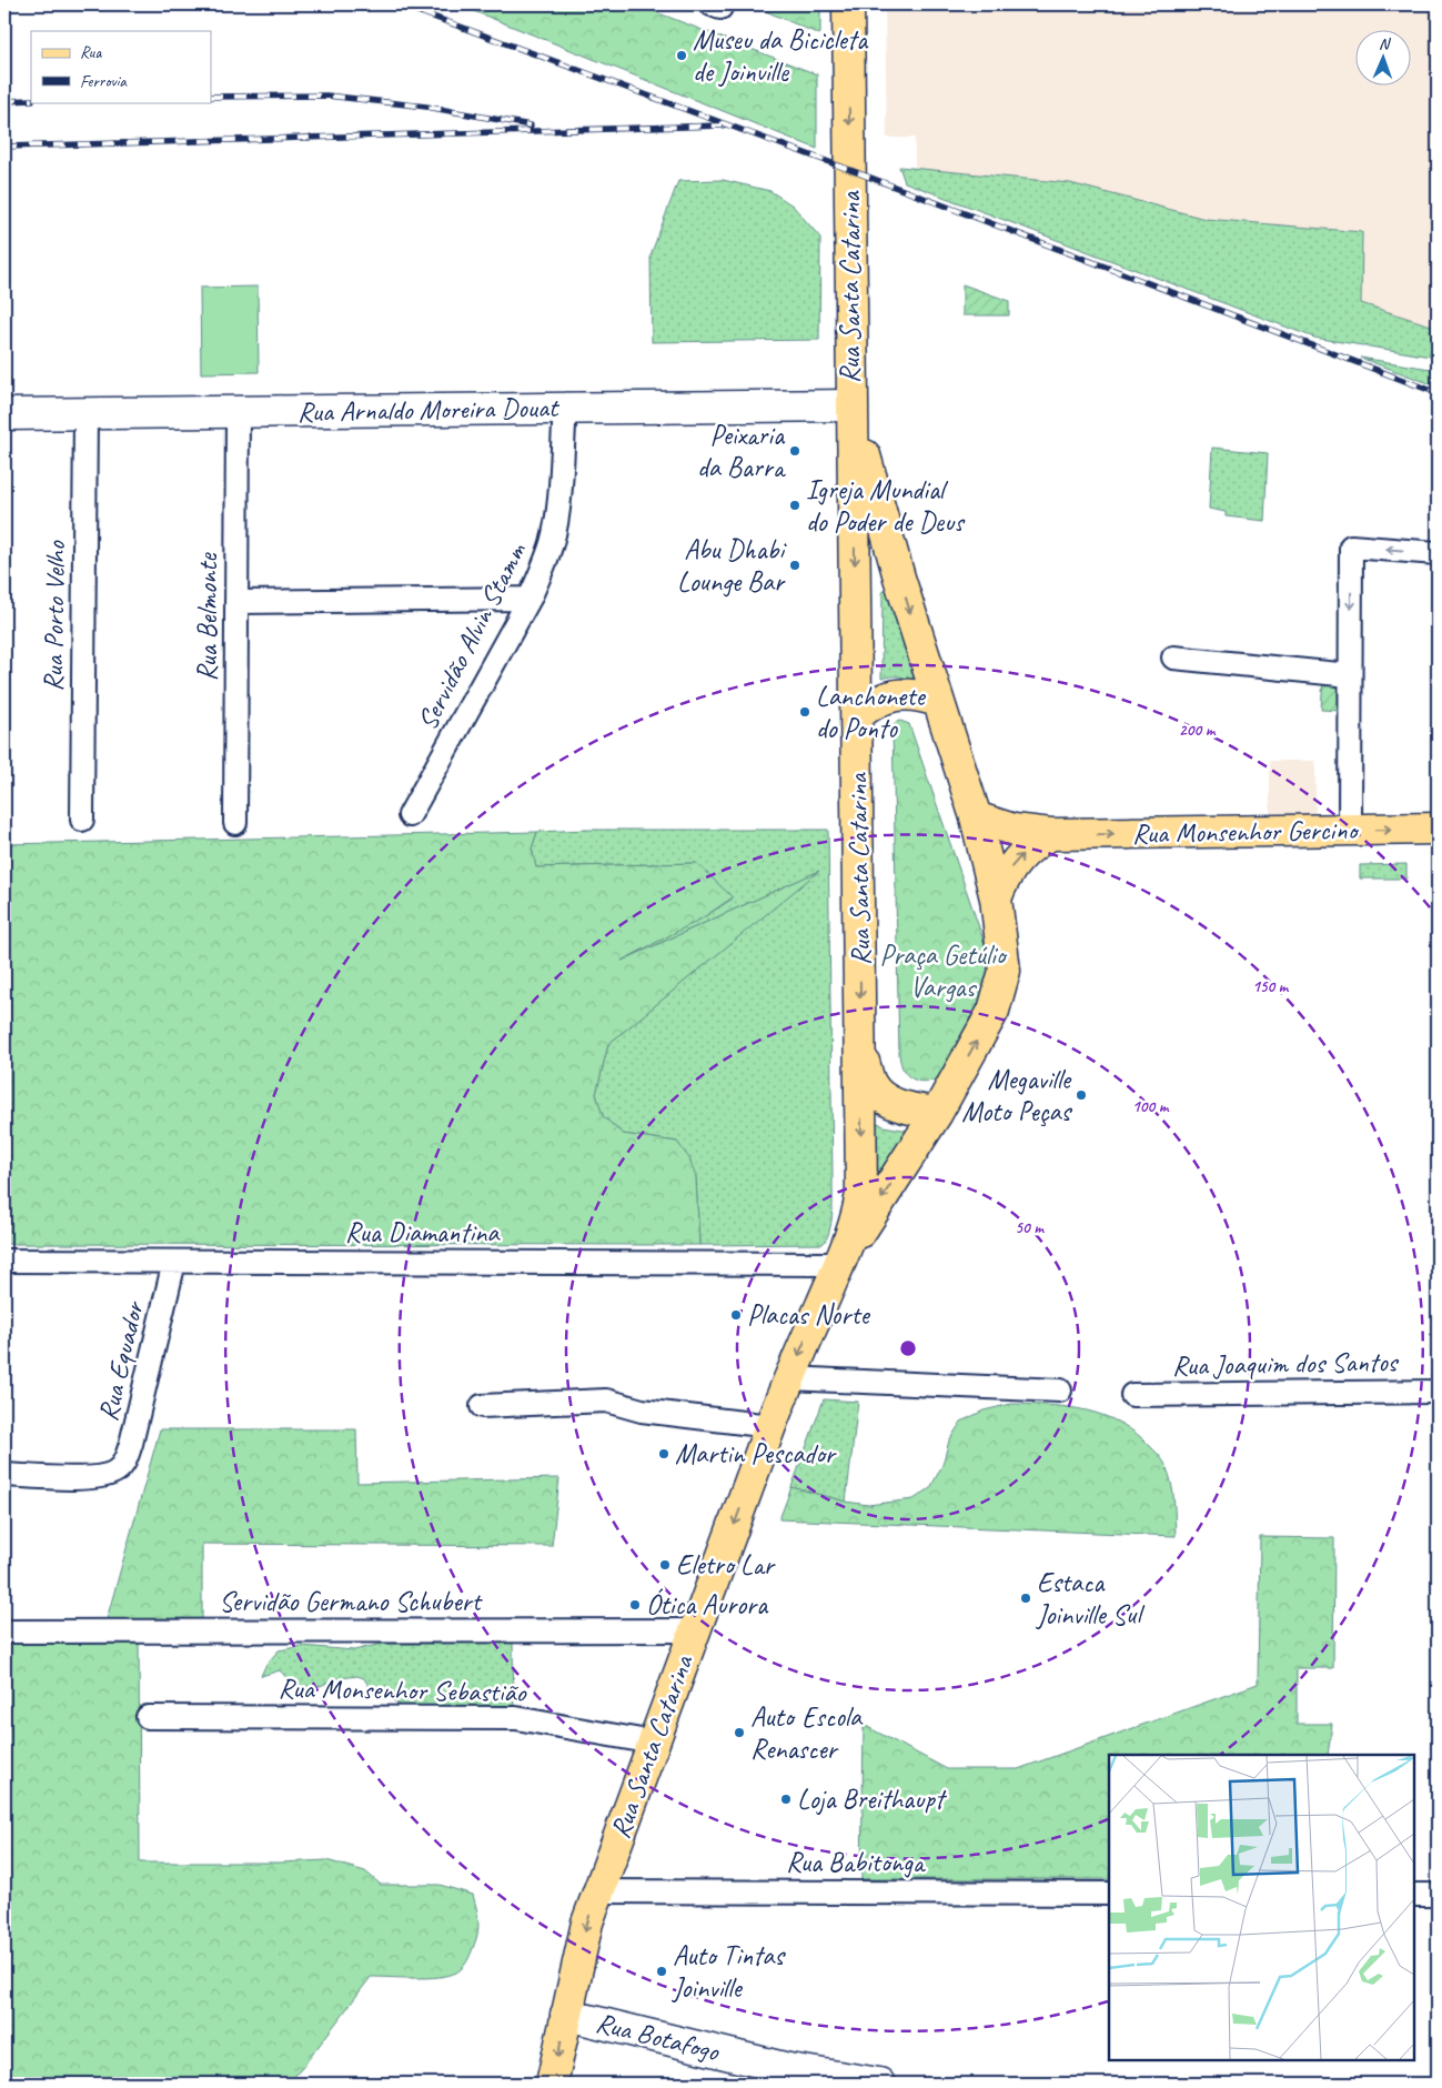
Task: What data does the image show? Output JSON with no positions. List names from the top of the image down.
{
  "streets": {
    "main road": ["Rua Santa Catarina", "Rua Monsenhor Gercino"],
    "street": [
      "Rua Arnaldo Moreira Douat",
      "Rua Porto Velho",
      "Rua Belmonte",
      "Servidão Alvin Stamm",
      "Rua Diamantina",
      "Rua Equador",
      "Rua Joaquim dos Santos",
      "Servidão Germano Schubert",
      "Rua Monsenhor Sebastião",
      "Rua Babitonga",
      "Rua Botafogo"
    ]
  },
  "crossings": [
    ["Rua Santa Catarina", "Rua Arnaldo Moreira Douat"],
    ["Rua Santa Catarina", "Rua Monsenhor Gercino"],
    ["Rua Santa Catarina", "Rua Diamantina"],
    ["Rua Santa Catarina", "Servidão Germano Schubert"],
    ["Rua Santa Catarina", "Rua Monsenhor Sebastião"],
    ["Rua Santa Catarina", "Rua Babitonga"],
    ["Rua Santa Catarina", "Rua Botafogo"],
    ["Rua Arnaldo Moreira Douat", "Rua Porto Velho"],
    ["Rua Arnaldo Moreira Douat", "Rua Belmonte"],
    ["Rua Arnaldo Moreira Douat", "Servidão Alvin Stamm"],
    ["Rua Diamantina", "Rua Equador"]
  ],
  "one_way": ["Rua Monsenhor Gercino"],
  "parks": ["Praça Getúlio Vargas"],
  "places": [
    "Museu da Bicicleta de Joinville",
    "Peixaria da Barra",
    "Igreja Mundial do Poder de Deus",
    "Abu Dhabi Lounge Bar",
    "Lanchonete do Ponto",
    "Megaville Moto Peças",
    "Placas Norte",
    "Martin Pescador",
    "Eletro Lar",
    "Estaca Joinville Sul",
    "Ótica Aurora",
    "Auto Escola Renascer",
    "Loja Breithaupt",
    "Auto Tintas Joinville"
  ],
  "legend": ["Rua", "Ferrovia"],
  "north": "top",
  "rings": [
    "200 m",
    "150 m",
    "100 m",
    "50 m"
  ]
}
